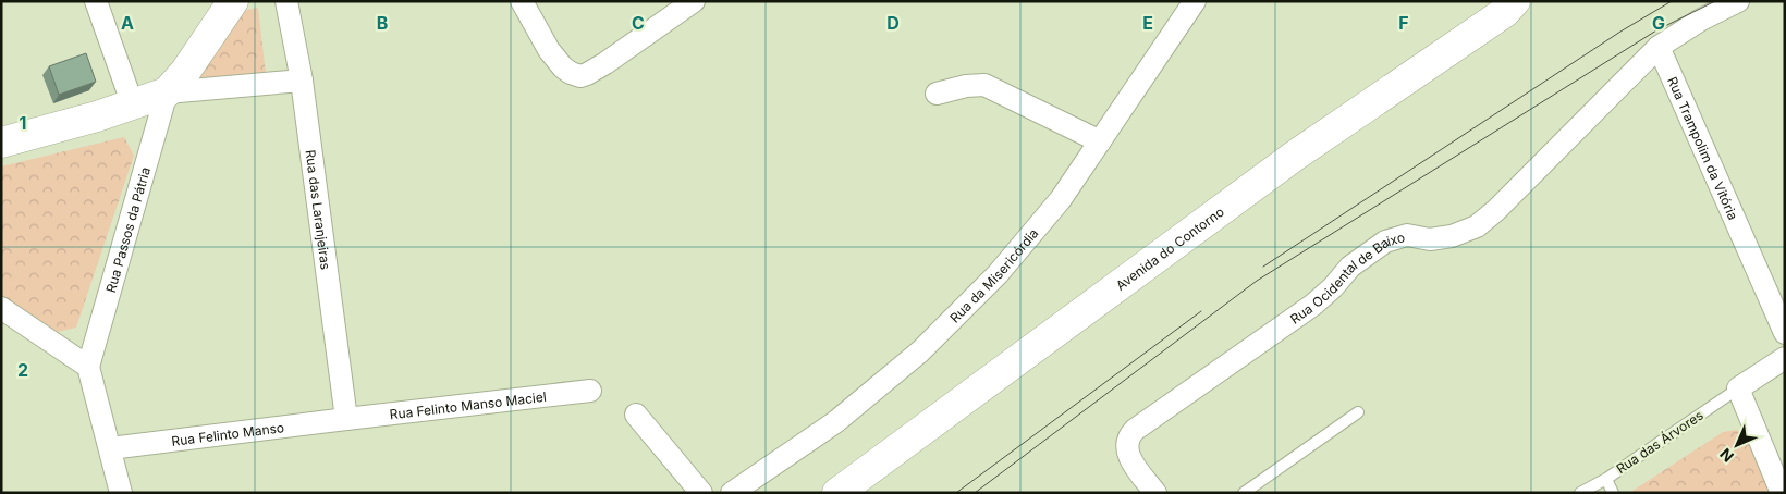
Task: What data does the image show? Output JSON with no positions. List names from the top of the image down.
{
  "streets": {
    "main road": ["Avenida do Contorno"],
    "street": [
      "Rua Trampolim da Vitória",
      "Rua das Laranjeiras",
      "Rua Passos da Pátria",
      "Rua da Misericórdia",
      "Rua Ocidental de Baixo",
      "Rua Felinto Manso Maciel",
      "Rua Felinto Manso"
    ],
    "lane": ["Rua das Árvores"]
  },
  "crossings": [
    ["Rua Trampolim da Vitória", "Rua Ocidental de Baixo"],
    ["Rua das Laranjeiras", "Rua Felinto Manso Maciel"],
    ["Rua das Laranjeiras", "Rua Felinto Manso"],
    ["Rua Felinto Manso Maciel", "Rua Felinto Manso"]
  ],
  "north": "bottom left",
  "grid": {
    "columns": [
      "A",
      "B",
      "C",
      "D",
      "E",
      "F",
      "G"
    ],
    "rows": ["1", "2"]
  }
}
